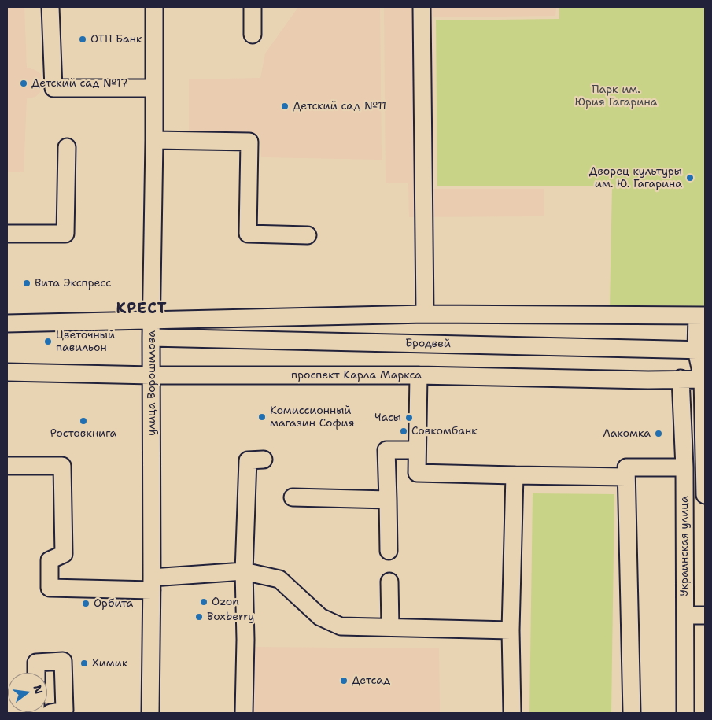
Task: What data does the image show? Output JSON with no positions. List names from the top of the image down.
{
  "streets": {
    "street": [
      "Бродвей",
      "проспект Карла Маркса",
      "улица Ворошилова",
      "Украинская улица"
    ]
  },
  "crossings": [
    ["Бродвей", "улица Ворошилова"],
    ["проспект Карла Маркса", "улица Ворошилова"],
    ["проспект Карла Маркса", "Украинская улица"]
  ],
  "districts": ["КРЕСТ"],
  "parks": ["Парк им. Юрия Гагарина"],
  "places": [
    "ОТП Банк",
    "Детский сад №17",
    "Детский сад №11",
    "Дворец культуры им. Ю. Гагарина",
    "Вита Экспресс",
    "Цветочный павильон",
    "Комиссионный магазин София",
    "Часы",
    "Ростовкнига",
    "Совкомбанк",
    "Лакомка",
    "Ozon",
    "Орбита",
    "Boxberry",
    "Химик",
    "Детсад"
  ],
  "north": "right"
}
